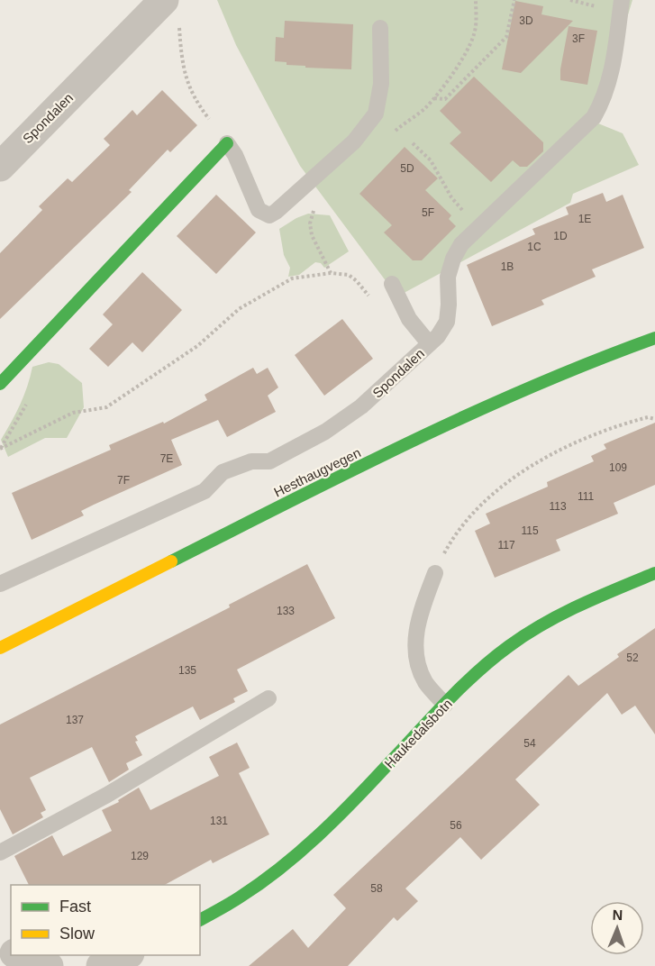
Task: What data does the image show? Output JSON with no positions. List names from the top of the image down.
{
  "streets": {
    "street": ["Spondalen", "Hesthaugvegen", "Haukedalsbotn"]
  },
  "house_numbers": [
    "3D",
    "3F",
    "5D",
    "5F",
    "1E",
    "1D",
    "1C",
    "1B",
    "7E",
    "109",
    "7F",
    "111",
    "113",
    "115",
    "117",
    "133",
    "52",
    "135",
    "137",
    "54",
    "131",
    "56",
    "129",
    "58"
  ],
  "legend": ["Fast", "Slow"],
  "north": "top"
}
